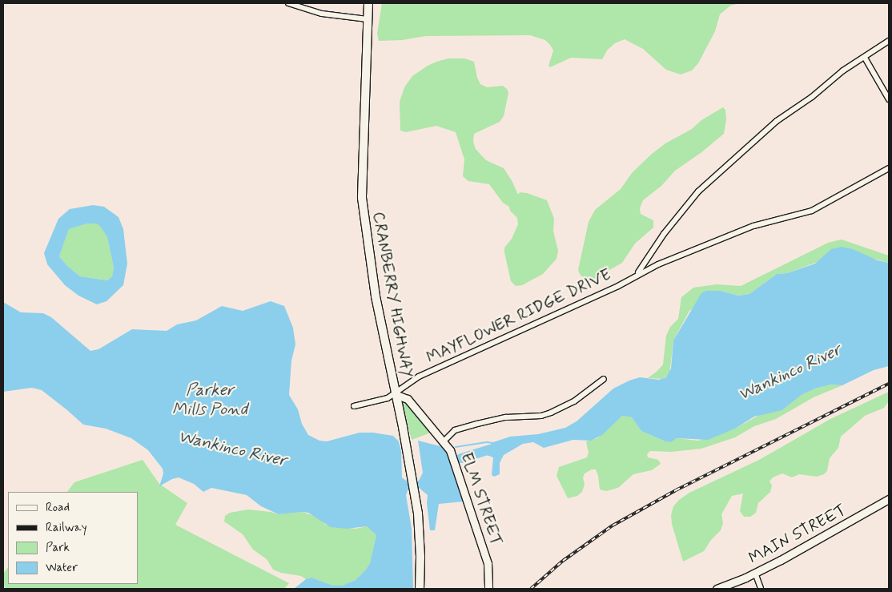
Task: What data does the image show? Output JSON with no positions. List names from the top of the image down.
{
  "streets": {
    "main road": ["CRANBERRY HIGHWAY", "ELM STREET", "MAIN STREET"],
    "street": ["MAYFLOWER RIDGE DRIVE"]
  },
  "crossings": [
    ["CRANBERRY HIGHWAY", "MAYFLOWER RIDGE DRIVE"],
    ["CRANBERRY HIGHWAY", "ELM STREET"],
    ["MAYFLOWER RIDGE DRIVE", "ELM STREET"]
  ],
  "water": ["Wankinco River", "Parker Mills Pond"],
  "legend": [
    "Road",
    "Railway",
    "Park",
    "Water"
  ]
}
